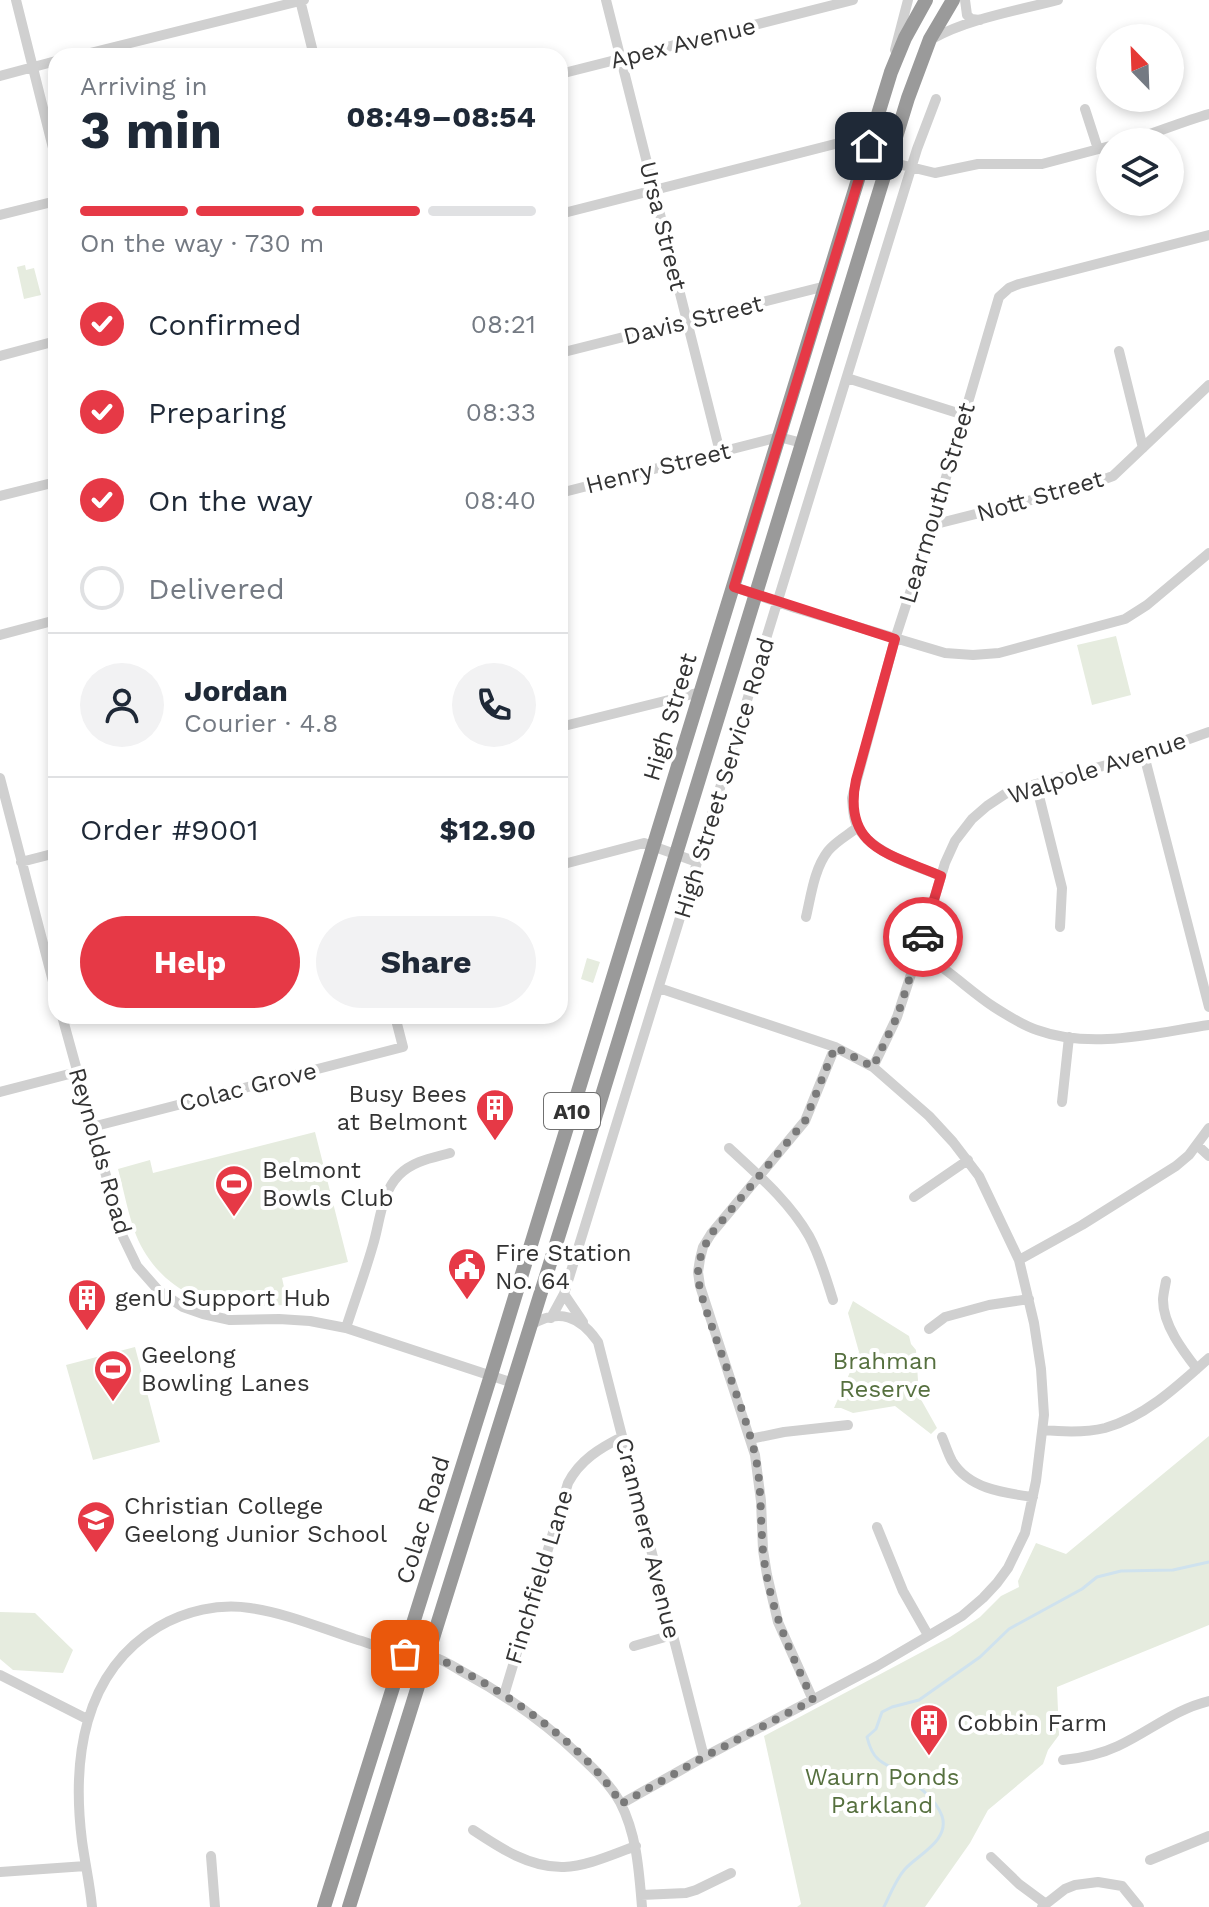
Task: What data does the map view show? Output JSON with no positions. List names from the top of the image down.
{
  "streets": {
    "highway": ["High Street", "A10", "Colac Road"],
    "street": [
      "Apex Avenue",
      "Ursa Street",
      "Davis Street",
      "Henry Street",
      "Nott Street",
      "Learmouth Street",
      "Walpole Avenue",
      "High Street Service Road",
      "Colac Grove",
      "Reynolds Road",
      "Cranmere Avenue",
      "Finchfield Lane"
    ]
  },
  "crossings": [
    ["Apex Avenue", "Ursa Street"],
    ["Ursa Street", "Davis Street"],
    ["Ursa Street", "Henry Street"],
    ["Davis Street", "High Street"],
    ["Henry Street", "High Street"],
    ["Nott Street", "Learmouth Street"],
    ["High Street", "Reynolds Road"],
    ["High Street", "Colac Road"],
    ["High Street Service Road", "Cranmere Avenue"],
    ["Colac Grove", "Reynolds Road"],
    ["Reynolds Road", "Colac Road"],
    ["Cranmere Avenue", "Finchfield Lane"]
  ],
  "parks": ["Brahman Reserve", "Waurn Ponds Parkland"],
  "places": {
    "building": ["Busy Bees at Belmont", "genU Support Hub", "Cobbin Farm"],
    "sports": ["Belmont Bowls Club", "Geelong Bowling Lanes"],
    "public building": ["Fire Station No. 64"],
    "school or university": ["Christian College Geelong Junior School"]
  },
  "north": "top left",
  "page": {
    "heading": ["3 min", "Arriving in", "08:49–08:54"],
    "panel": [
      "Jordan",
      "Courier · 4.8",
      "Order #9001",
      "$12.90"
    ],
    "bar": "On the way · 730 m",
    "list": [
      ["Confirmed", "08:21"],
      ["Preparing", "08:33"],
      ["On the way", "08:40"],
      "Delivered"
    ],
    "buttons": ["Help", "Share"]
  }
}
